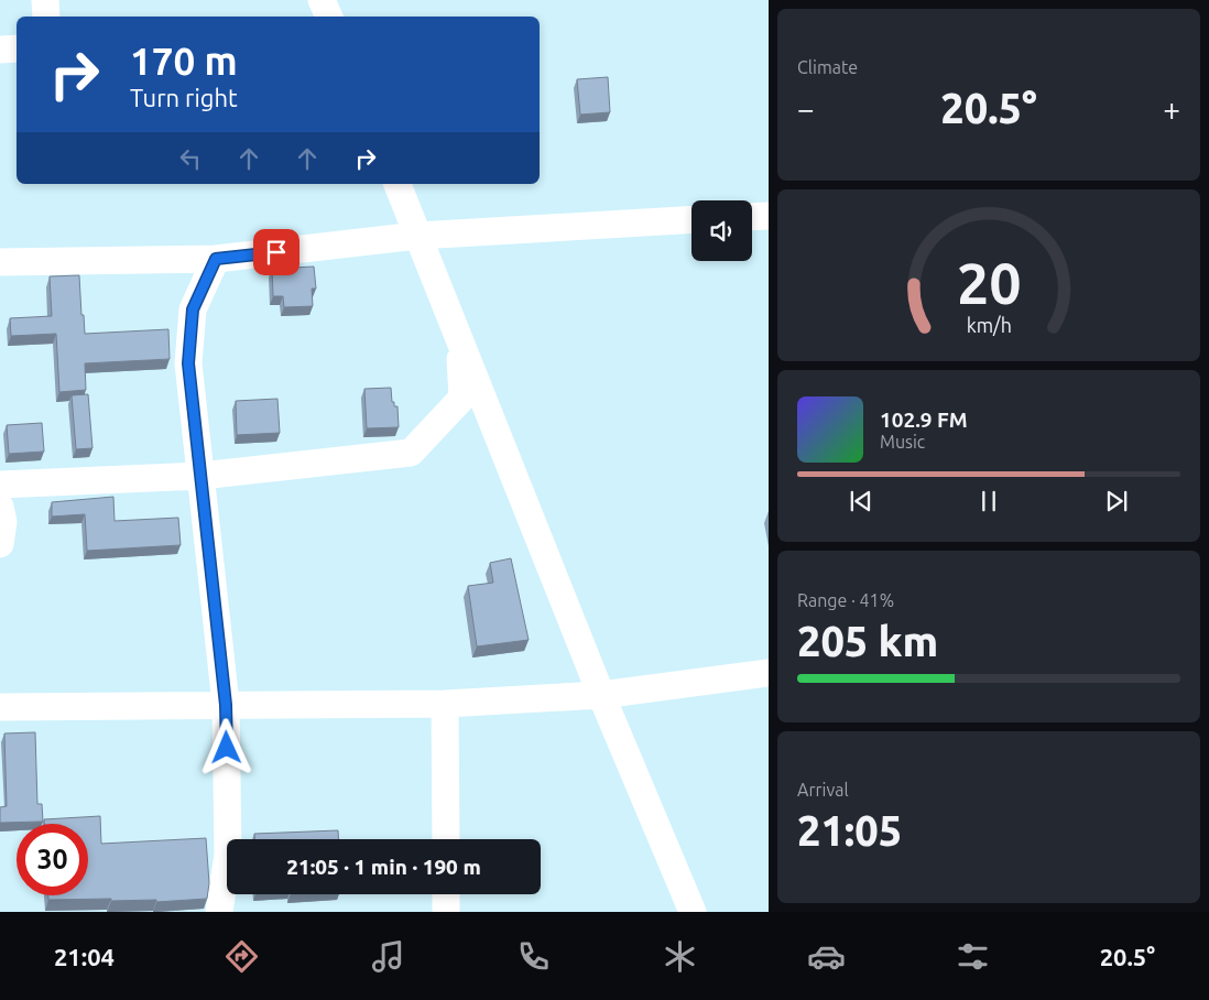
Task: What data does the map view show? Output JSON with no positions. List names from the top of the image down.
{
  "page": {
    "tile": [
      "Climate",
      ["Range · 41%", "205 km"],
      ["Arrival", "21:05"]
    ],
    "turn": ["170 m", "Turn right"],
    "heat": ["−", "20.5°", "+"],
    "song": ["102.9 FM", "Music"],
    "limit": "30",
    "trip": "21:05 · 1 min · 190 m",
    "tabs": ["21:04", "20.5°"],
    "gauge": ["20", "km/h"]
  }
}
